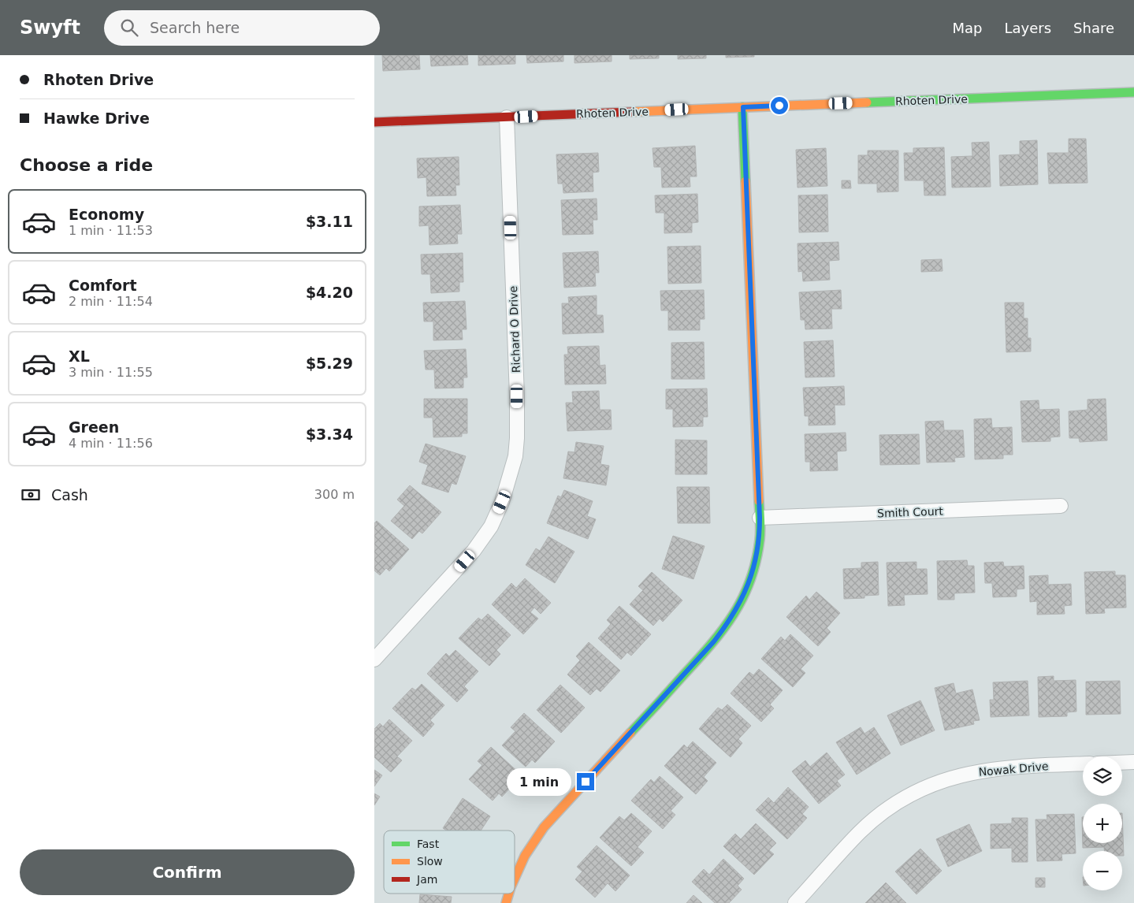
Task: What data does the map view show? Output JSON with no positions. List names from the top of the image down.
{
  "streets": {
    "street": [
      "Rhoten Drive",
      "Richard O Drive",
      "Smith Court",
      "Nowak Drive"
    ]
  },
  "crossings": [
    ["Rhoten Drive", "Richard O Drive"]
  ],
  "legend": ["Fast", "Slow", "Jam"],
  "page": {
    "header": "Swyft",
    "search": "Search here",
    "nav": ["Map", "Layers", "Share"],
    "banner": ["Rhoten Drive", "Hawke Drive"],
    "heading": "Choose a ride",
    "list": [
      {
        "name": "Economy",
        "note": "1 min · 11:53",
        "value": "$3.11"
      },
      {
        "name": "Comfort",
        "note": "2 min · 11:54",
        "value": "$4.20"
      },
      {
        "name": "XL",
        "note": "3 min · 11:55",
        "value": "$5.29"
      },
      {
        "name": "Green",
        "note": "4 min · 11:56",
        "value": "$3.34"
      }
    ],
    "pay": ["Cash", "300 m"],
    "map_buttons": ["+", "−"],
    "bubble": "1 min",
    "buttons": "Confirm"
  }
}
